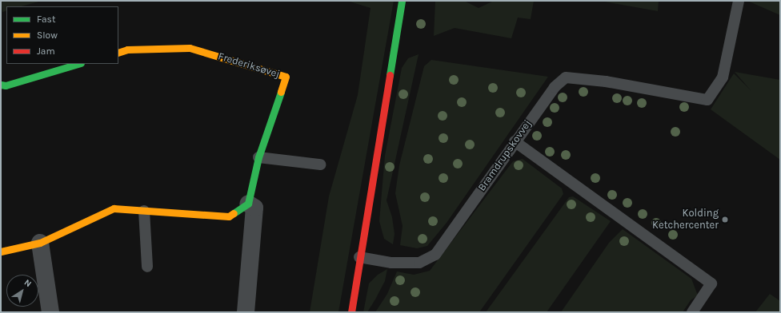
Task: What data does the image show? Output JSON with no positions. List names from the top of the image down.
{
  "streets": {
    "street": ["Frederiksøvej"],
    "lane": ["Bramdrupskovvej"]
  },
  "places": ["Kolding Ketchercenter"],
  "legend": ["Fast", "Slow", "Jam"],
  "north": "top right"
}
